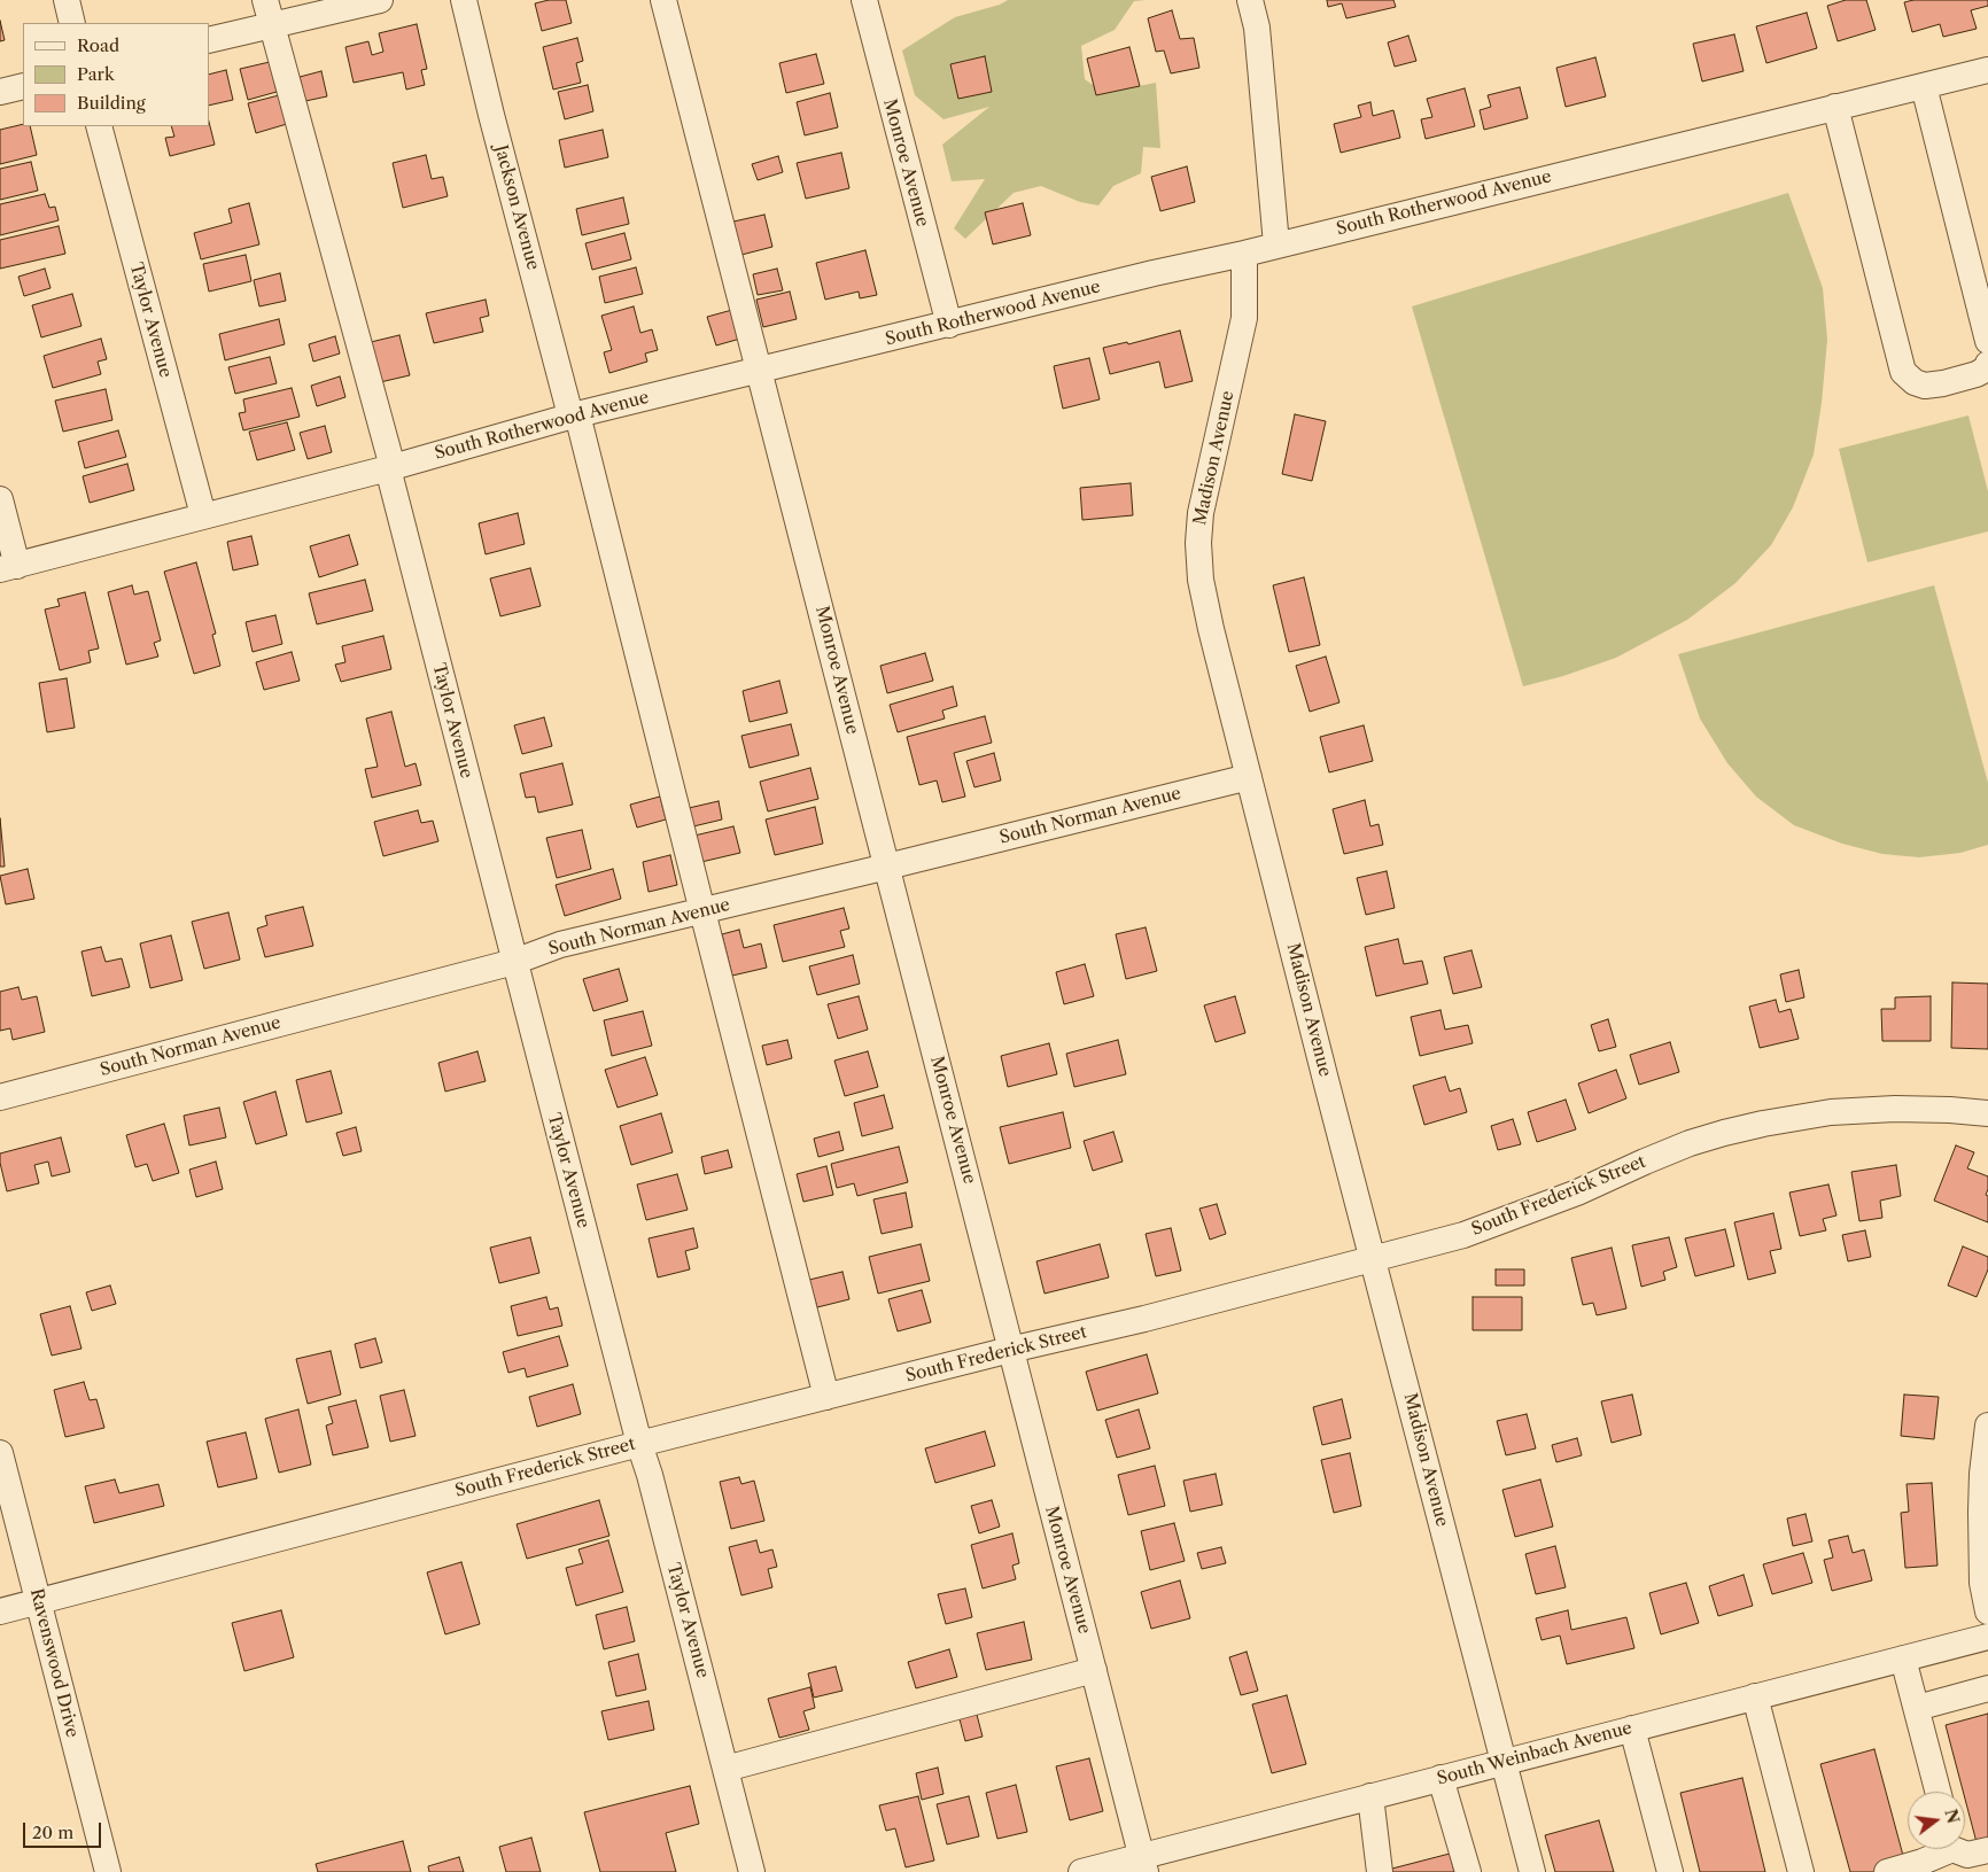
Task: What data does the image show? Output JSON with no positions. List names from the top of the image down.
{
  "streets": {
    "street": [
      "Monroe Avenue",
      "South Rotherwood Avenue",
      "Jackson Avenue",
      "Taylor Avenue",
      "Madison Avenue",
      "South Norman Avenue",
      "South Frederick Street",
      "Ravenswood Drive",
      "South Weinbach Avenue"
    ]
  },
  "crossings": [
    ["Monroe Avenue", "South Rotherwood Avenue"],
    ["Monroe Avenue", "South Norman Avenue"],
    ["Monroe Avenue", "South Frederick Street"],
    ["Monroe Avenue", "South Weinbach Avenue"],
    ["South Rotherwood Avenue", "Jackson Avenue"],
    ["South Rotherwood Avenue", "Taylor Avenue"],
    ["South Rotherwood Avenue", "Madison Avenue"],
    ["Jackson Avenue", "South Norman Avenue"],
    ["Jackson Avenue", "South Frederick Street"],
    ["Taylor Avenue", "South Norman Avenue"],
    ["Taylor Avenue", "South Frederick Street"],
    ["Madison Avenue", "South Norman Avenue"],
    ["Madison Avenue", "South Frederick Street"],
    ["Madison Avenue", "South Weinbach Avenue"],
    ["South Frederick Street", "Ravenswood Drive"]
  ],
  "legend": ["Road", "Park", "Building"],
  "scale_bar": "20 m",
  "north": "right"
}
